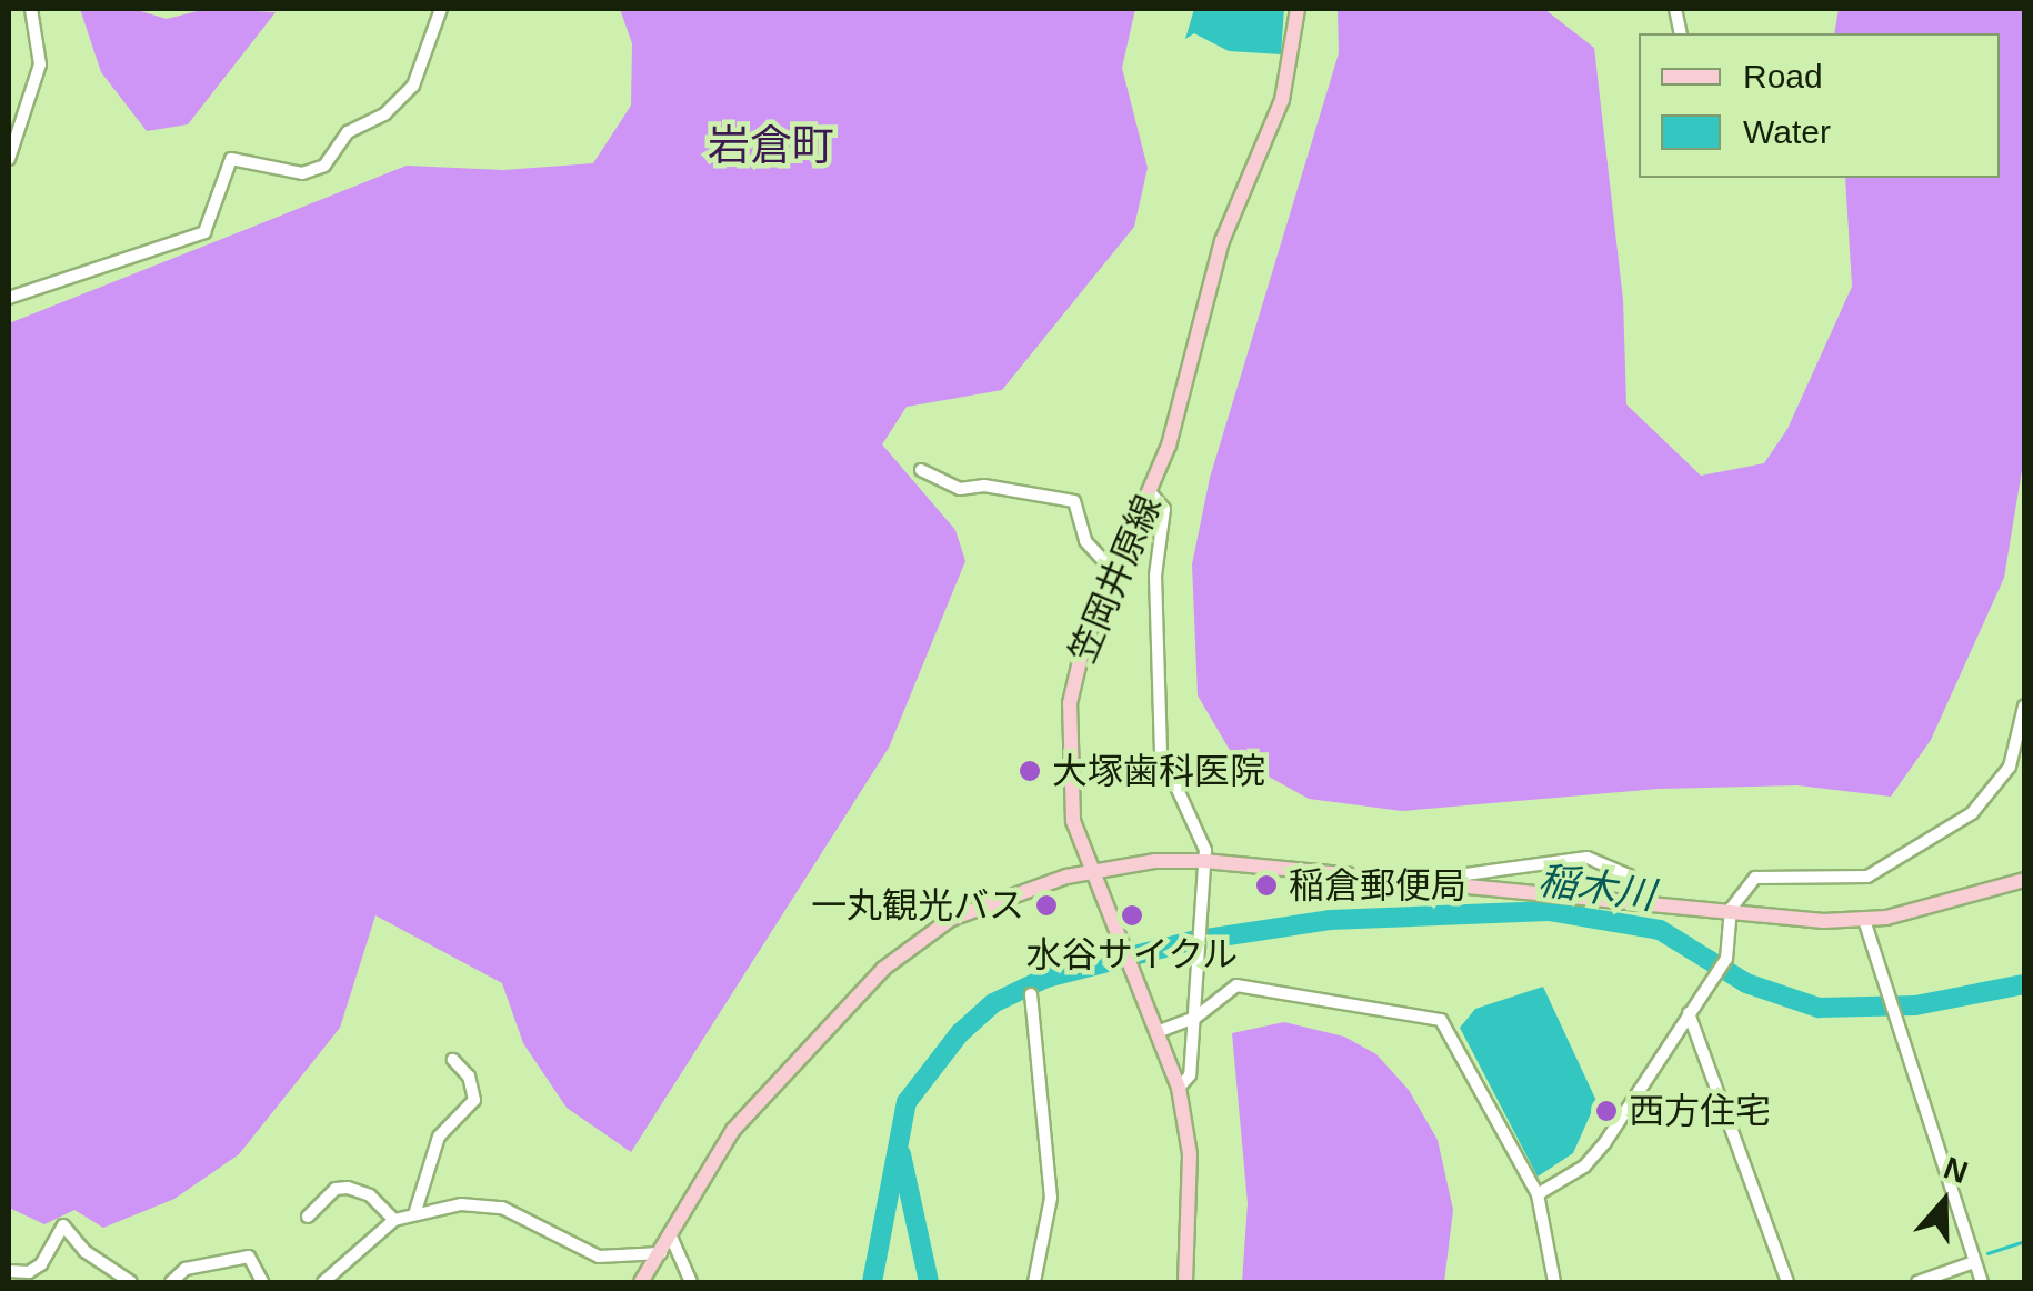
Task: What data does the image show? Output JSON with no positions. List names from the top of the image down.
{
  "streets": {
    "main road": ["笠岡井原線"]
  },
  "districts": ["岩倉町"],
  "water": ["稲木川"],
  "places": [
    "大塚歯科医院",
    "稲倉郵便局",
    "一丸観光バス",
    "水谷サイクル",
    "西方住宅"
  ],
  "legend": ["Road", "Water"],
  "north": "top"
}
